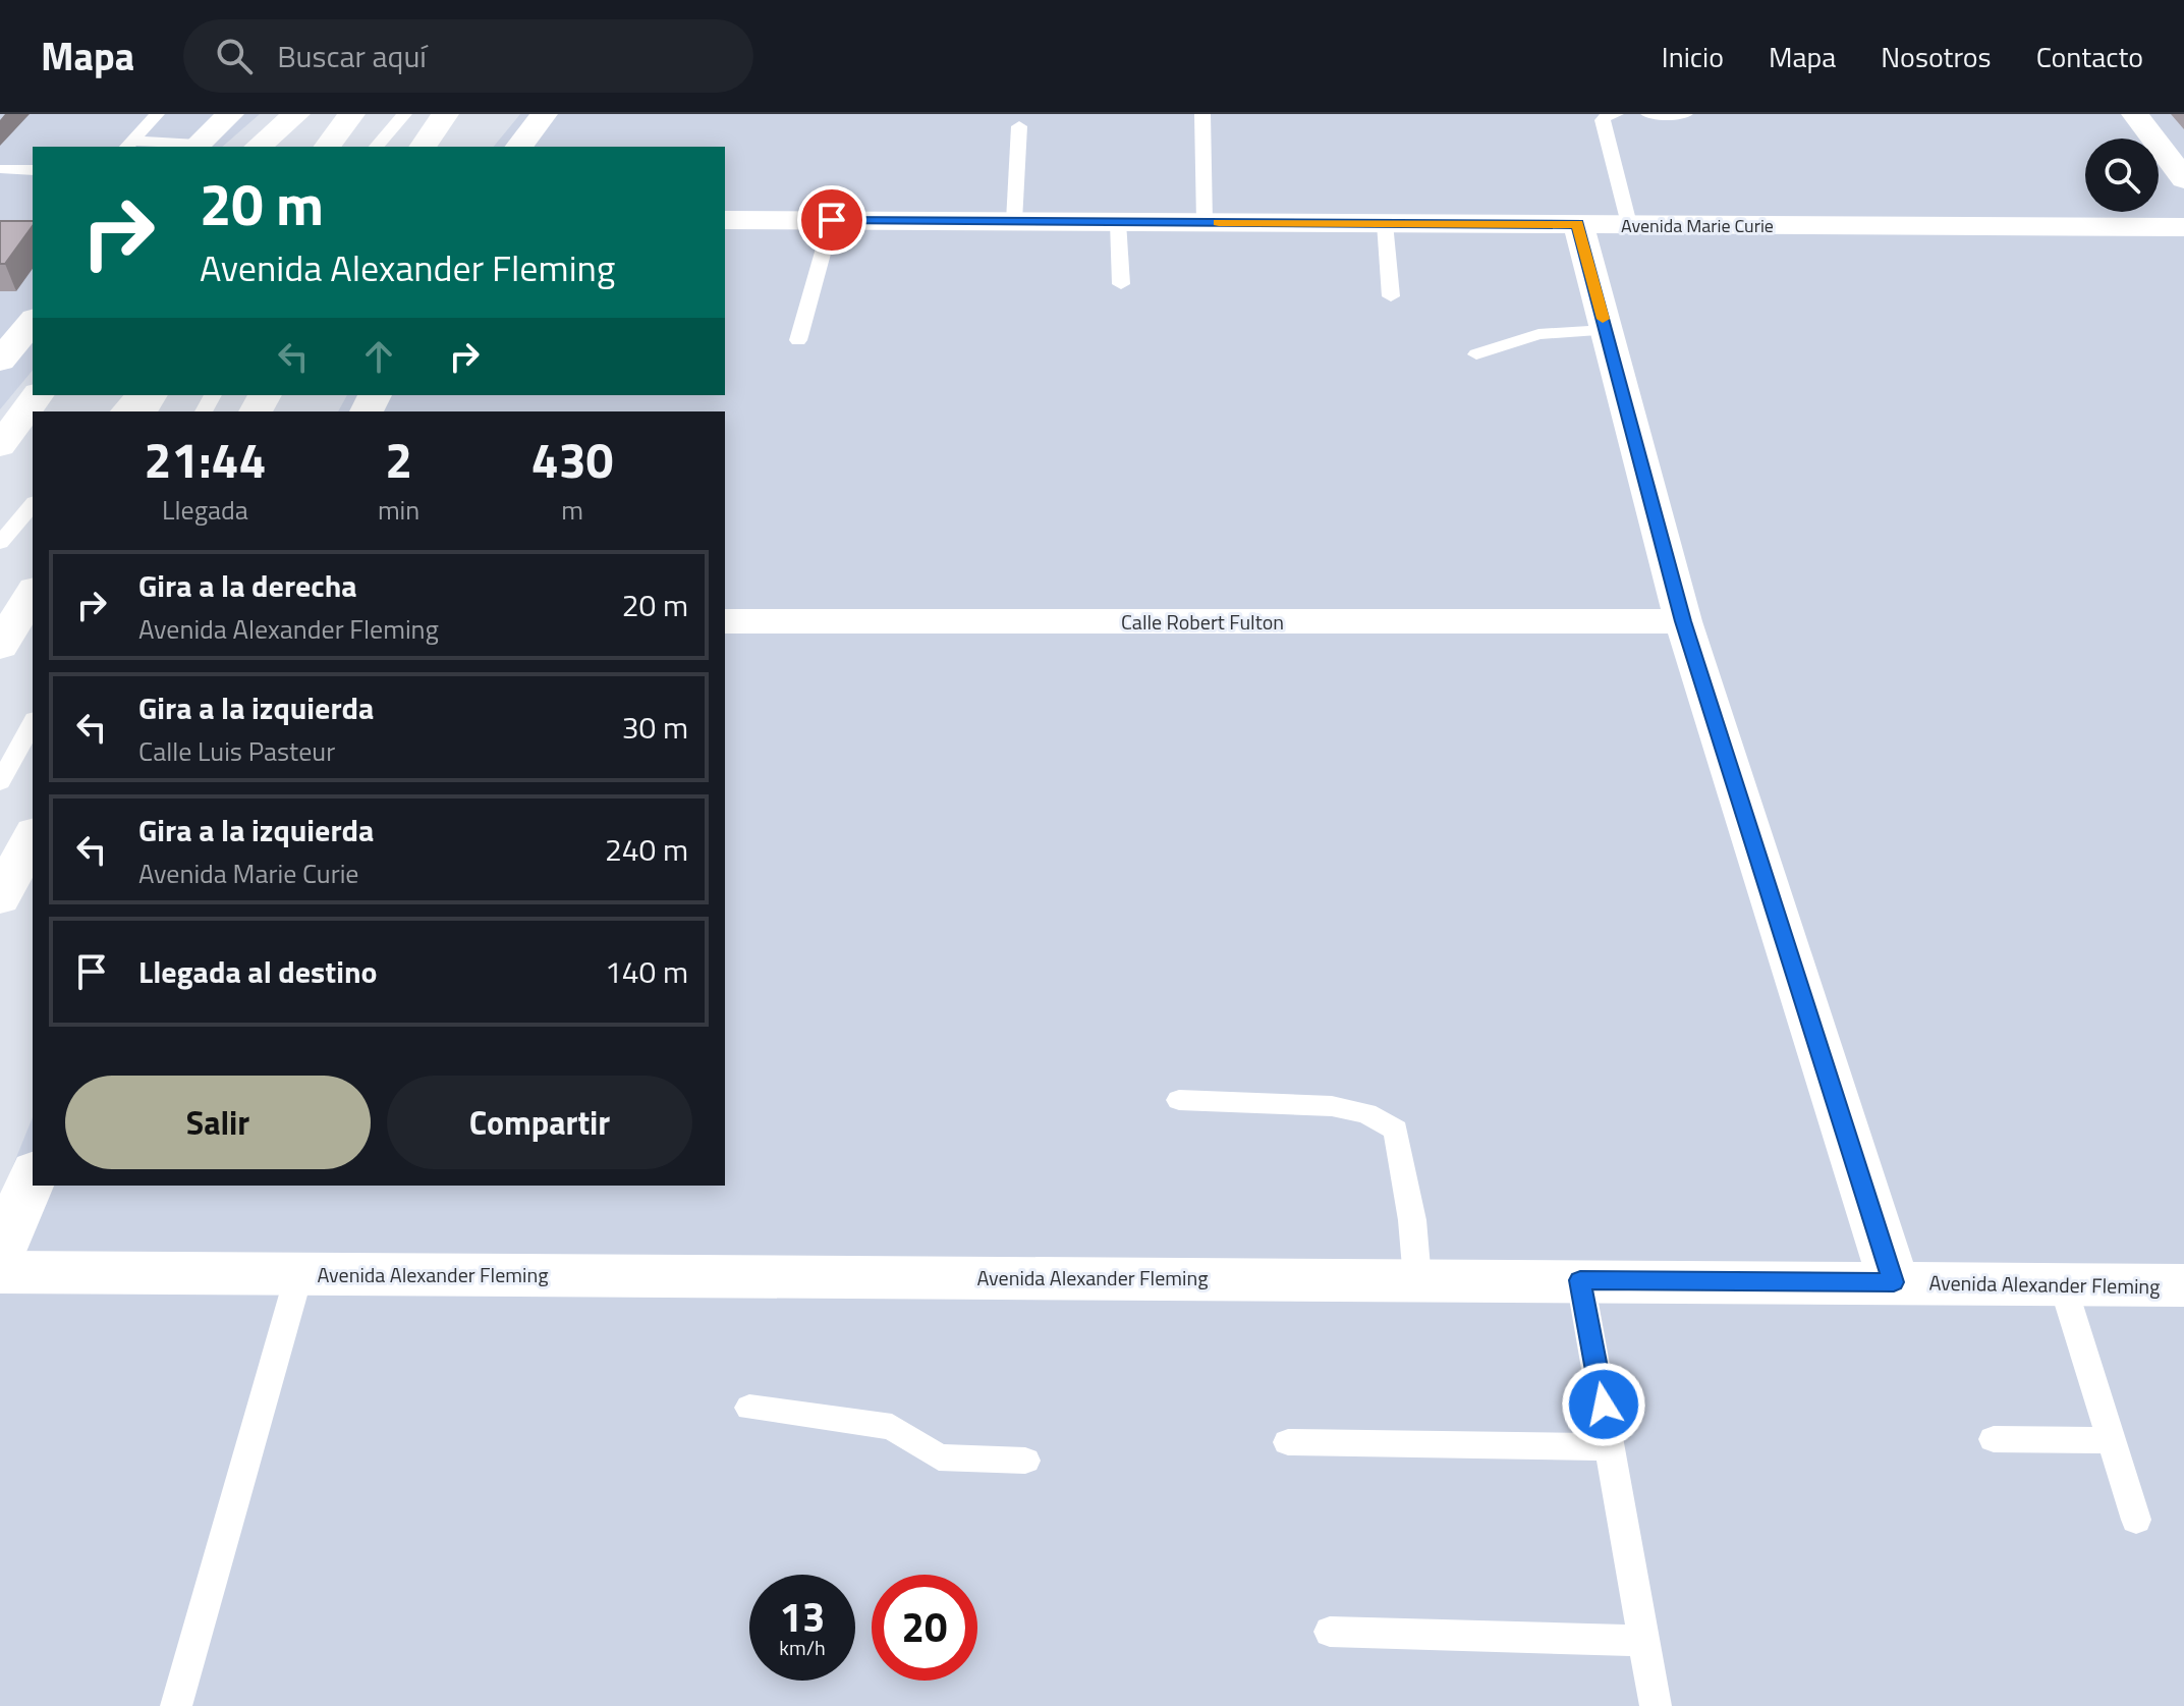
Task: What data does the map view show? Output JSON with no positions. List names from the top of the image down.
{
  "streets": {
    "main road": ["Avenida Marie Curie", "Calle Robert Fulton", "Avenida Alexander Fleming"]
  },
  "page": {
    "header": "Mapa",
    "search": "Buscar aquí",
    "nav": [
      "Inicio",
      "Mapa",
      "Nosotros",
      "Contacto"
    ],
    "turn": ["20 m", "Avenida Alexander Fleming"],
    "eta": [
      "21:44",
      "Llegada",
      "2",
      "min",
      "430",
      "m"
    ],
    "list": [
      {
        "name": "Gira a la derecha",
        "note": "Avenida Alexander Fleming",
        "value": "20 m"
      },
      {
        "name": "Gira a la izquierda",
        "note": "Calle Luis Pasteur",
        "value": "30 m"
      },
      {
        "name": "Gira a la izquierda",
        "note": "Avenida Marie Curie",
        "value": "240 m"
      },
      {
        "name": "Llegada al destino",
        "value": "140 m"
      }
    ],
    "buttons": ["Salir", "Compartir"],
    "speed": "13 km/h",
    "limit": "20"
  }
}
